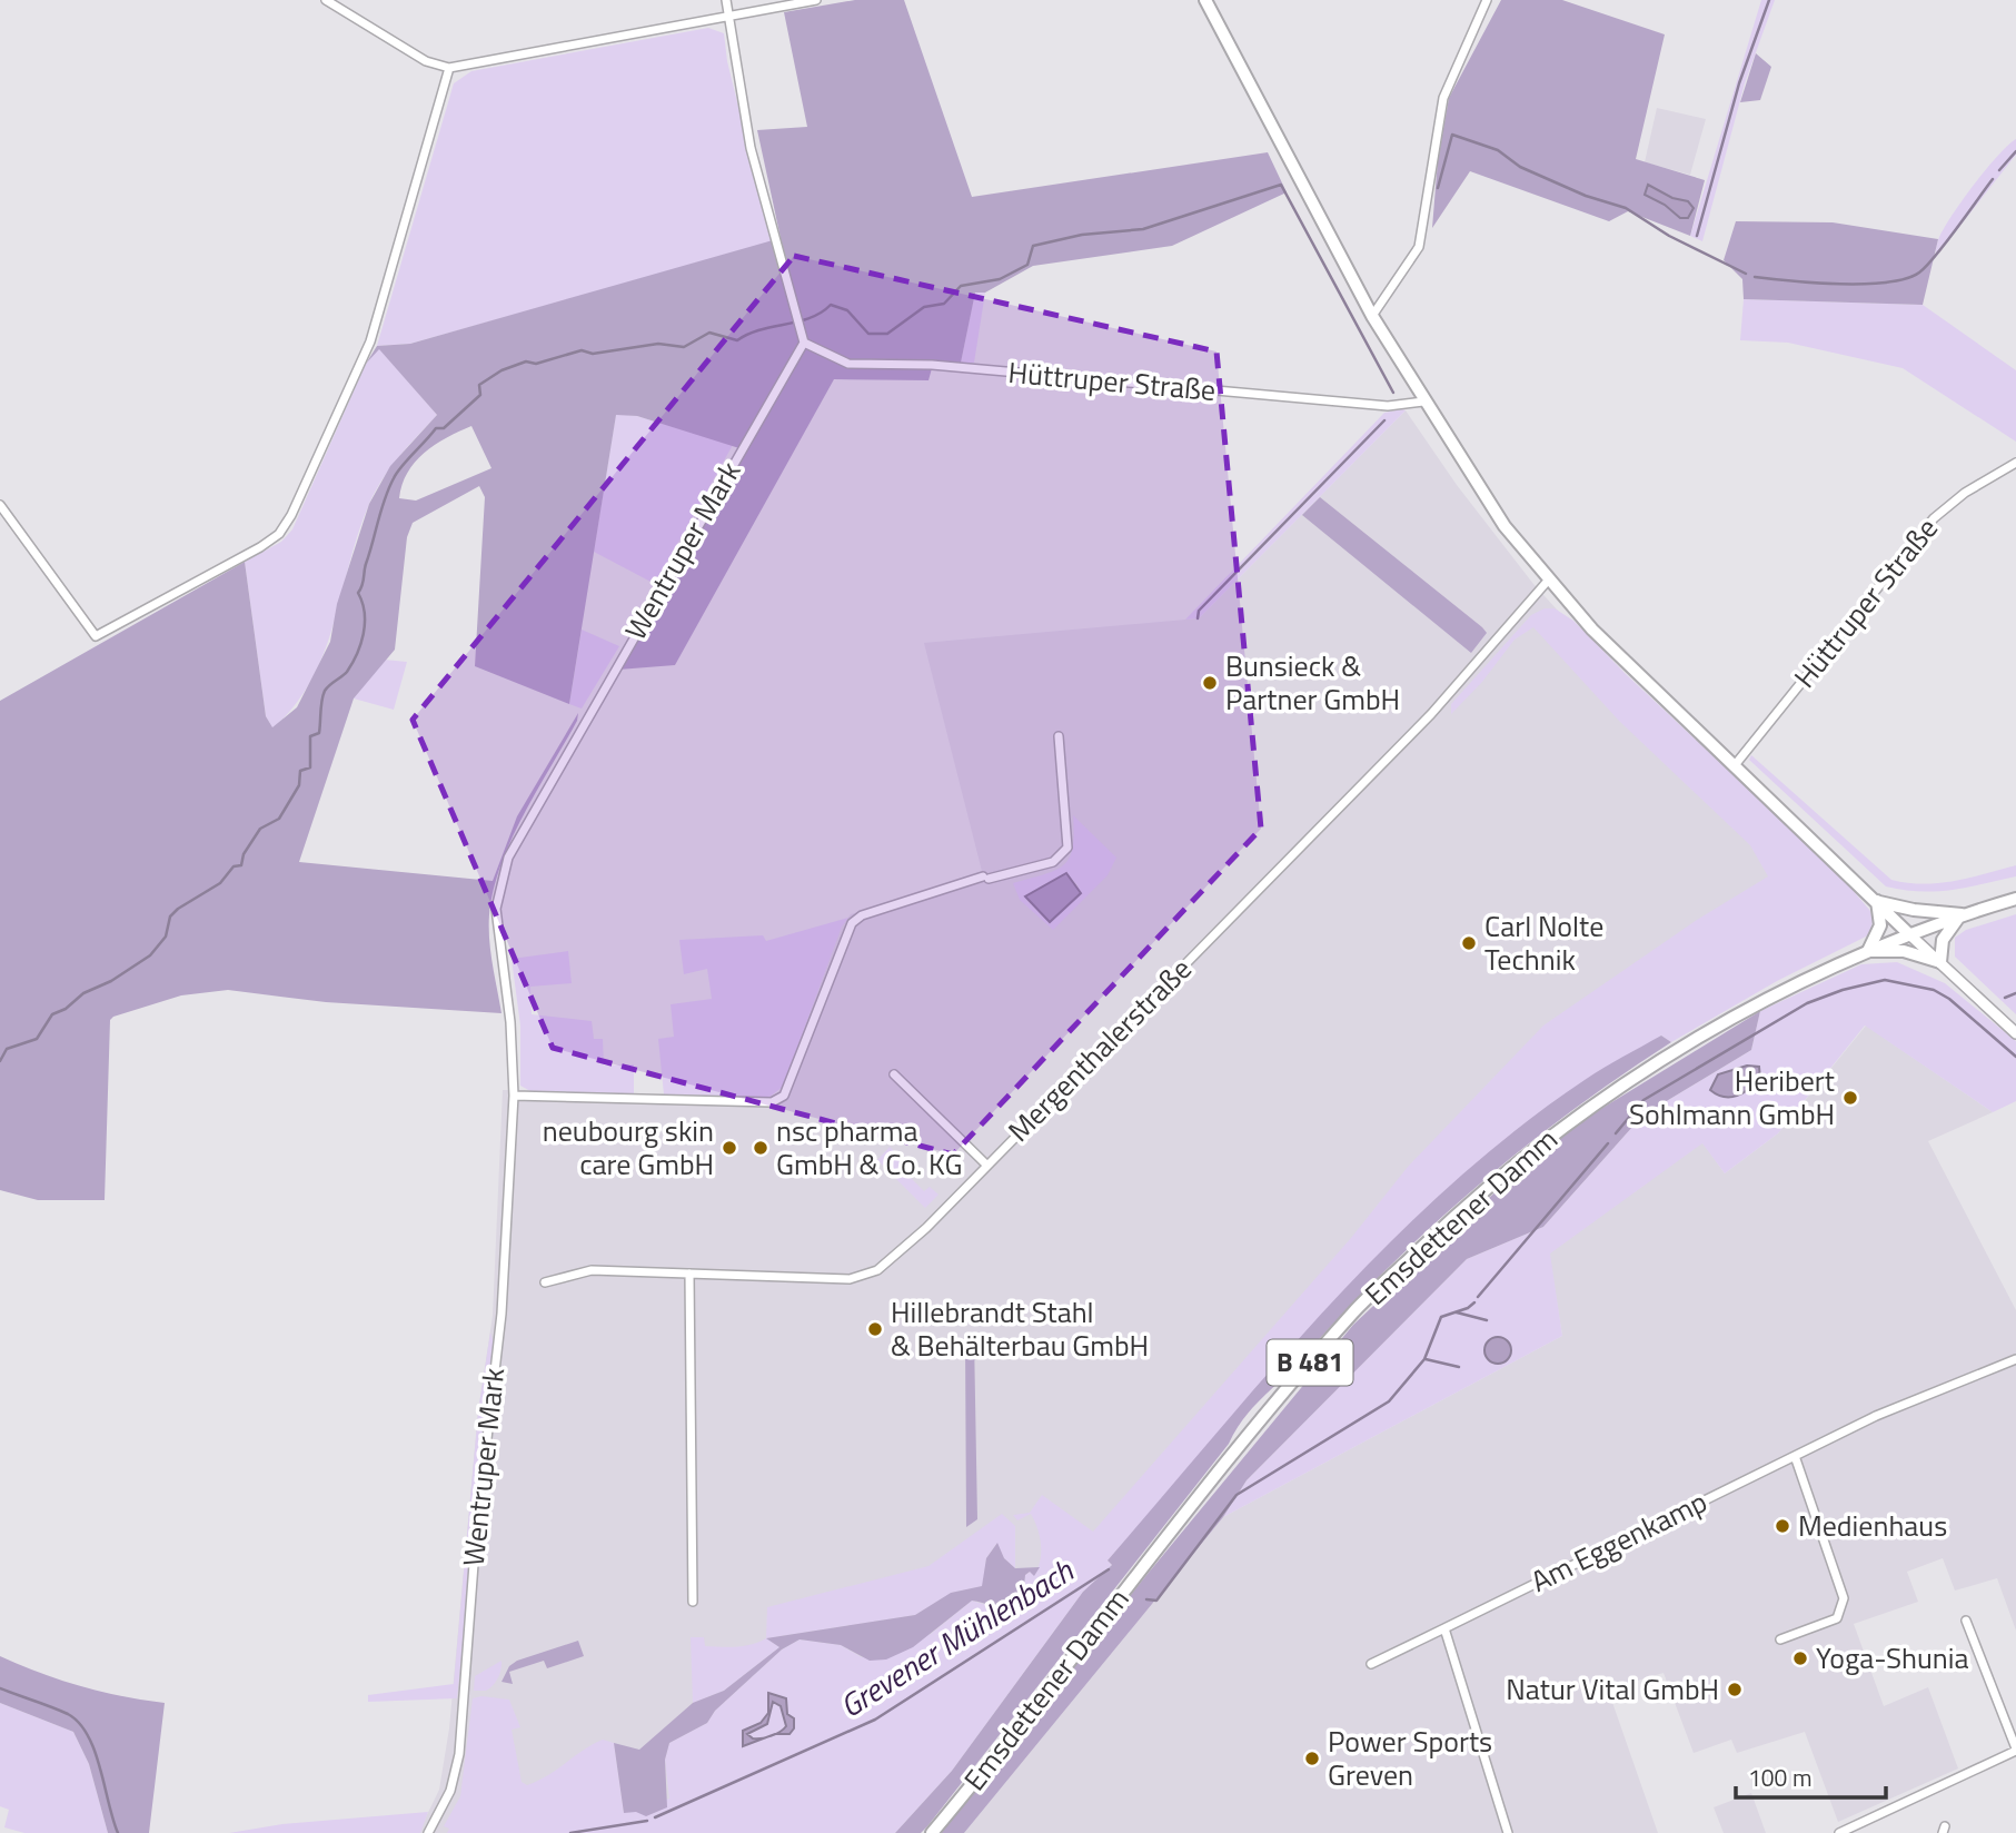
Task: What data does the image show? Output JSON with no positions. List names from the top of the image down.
{
  "streets": {
    "main road": ["Emsdettener Damm", "B 481"],
    "street": [
      "Hüttruper Straße",
      "Wentruper Mark",
      "Mergenthalerstraße",
      "Am Eggenkamp"
    ]
  },
  "crossings": [
    ["Hüttruper Straße", "Wentruper Mark"],
    ["Emsdettener Damm", "B 481"]
  ],
  "water": ["Grevener Mühlenbach"],
  "places": [
    "Bunsieck & Partner GmbH",
    "Carl Nolte Technik",
    "Heribert Sohlmann GmbH",
    "neubourg skin care GmbH",
    "nsc pharma GmbH & Co. KG",
    "Hillebrandt Stahl & Behälterbau GmbH",
    "Medienhaus",
    "Yoga-Shunia",
    "Natur Vital GmbH",
    "Power Sports Greven"
  ],
  "scale_bar": "100 m"
}
